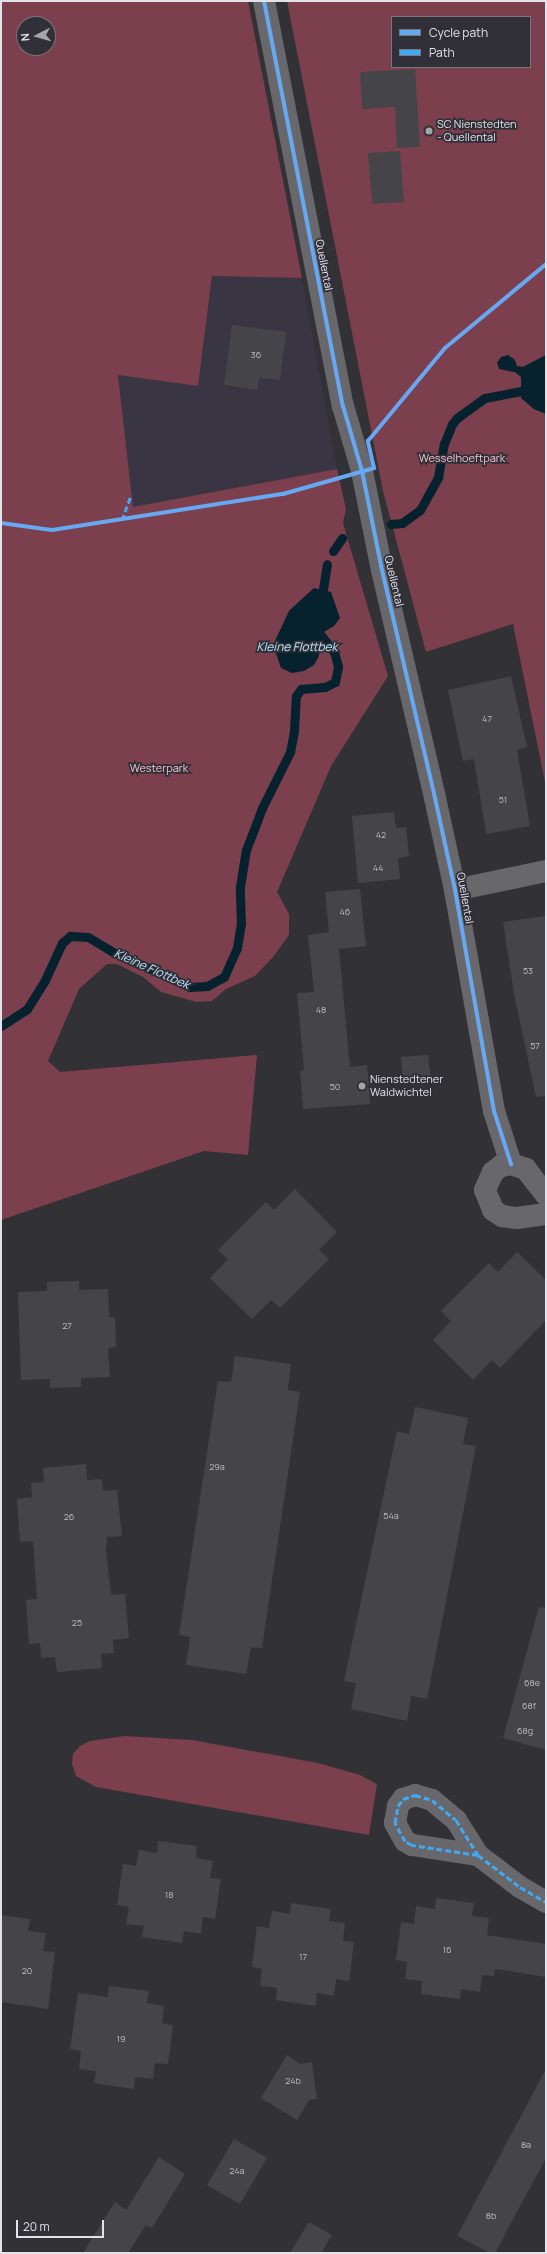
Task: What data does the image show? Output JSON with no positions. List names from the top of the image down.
{
  "streets": {
    "street": ["Quellental"]
  },
  "water": ["Kleine Flottbek"],
  "parks": ["Wesselhoeftpark", "Westerpark"],
  "places": ["SC Nienstedten - Quellental", "Nienstedtener Waldwichtel"],
  "house_numbers": [
    "36",
    "47",
    "51",
    "42",
    "44",
    "46",
    "53",
    "48",
    "57",
    "50",
    "27",
    "29a",
    "54a",
    "26",
    "25",
    "68e",
    "68f",
    "68g",
    "18",
    "16",
    "17",
    "20",
    "19",
    "24b",
    "8a",
    "24a",
    "8b"
  ],
  "legend": ["Cycle path", "Path"],
  "scale_bar": "20 m",
  "north": "left"
}
